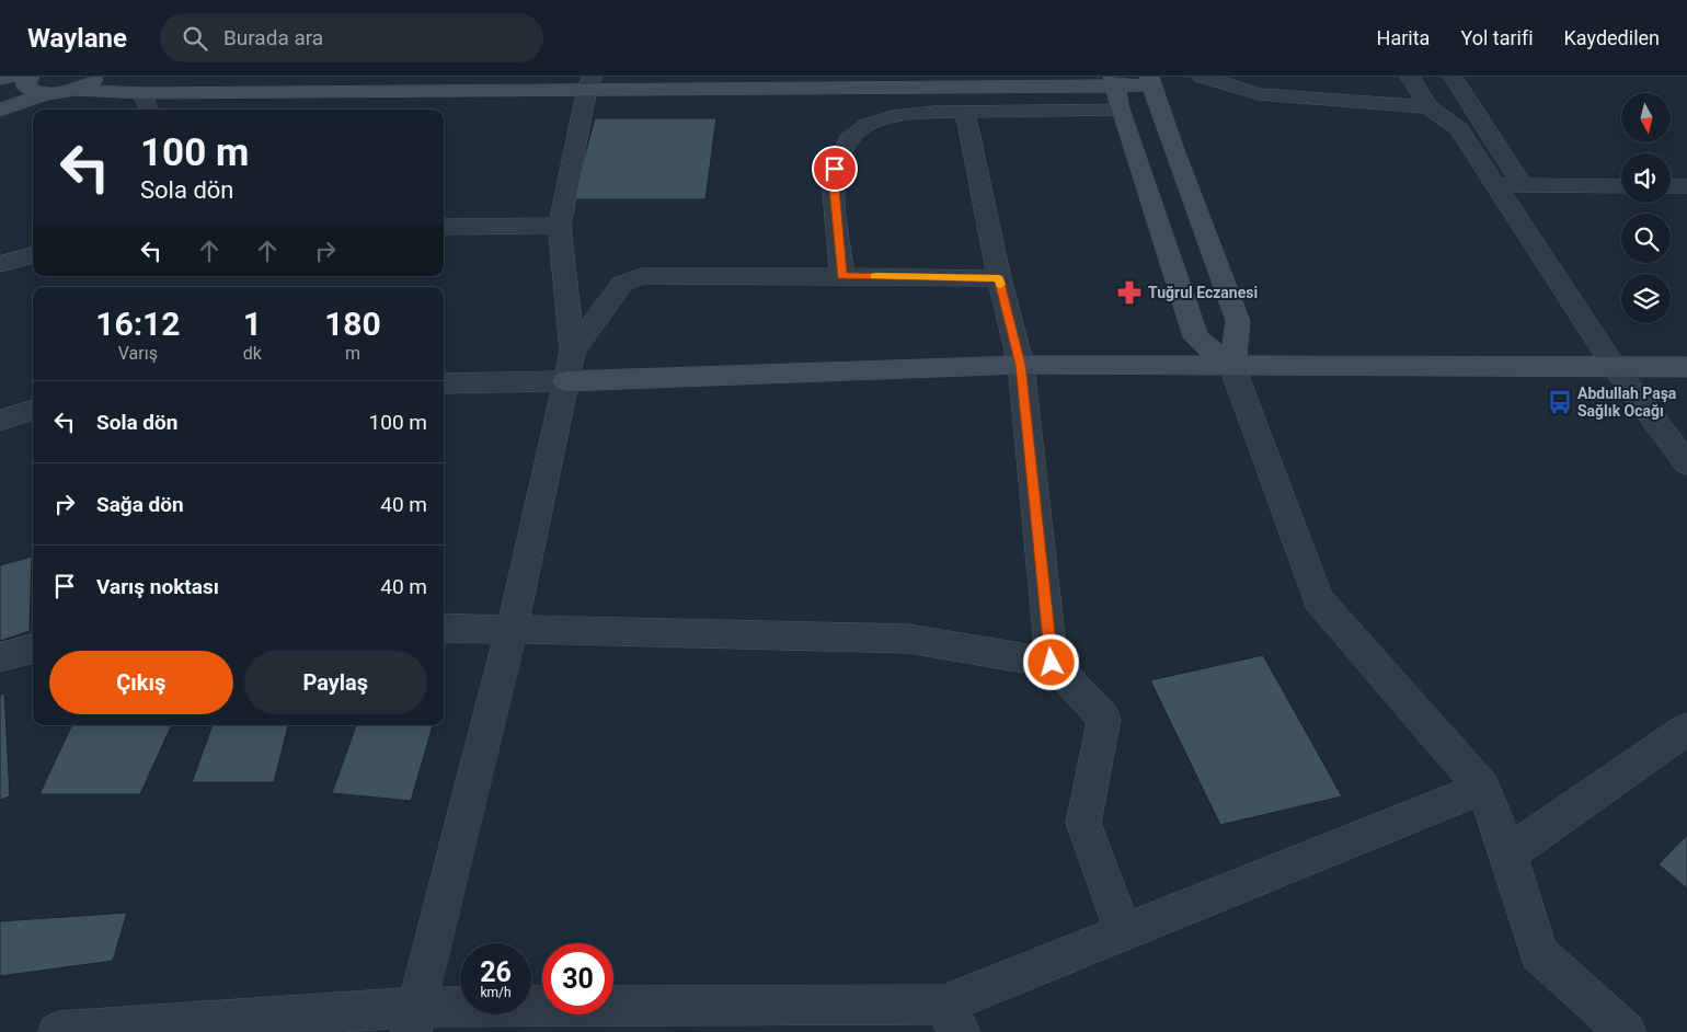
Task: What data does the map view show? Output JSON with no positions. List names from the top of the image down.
{
  "places": {
    "pharmacy": ["Tuğrul Eczanesi"],
    "bus stop": ["Abdullah Paşa Sağlık Ocağı"]
  },
  "north": "bottom",
  "page": {
    "header": "Waylane",
    "search": "Burada ara",
    "nav": ["Harita", "Yol tarifi", "Kaydedilen"],
    "turn": ["100 m", "Sola dön"],
    "eta": [
      "16:12",
      "Varış",
      "1",
      "dk",
      "180",
      "m"
    ],
    "list": [
      {
        "name": "Sola dön",
        "value": "100 m"
      },
      {
        "name": "Sağa dön",
        "value": "40 m"
      },
      {
        "name": "Varış noktası",
        "value": "40 m"
      }
    ],
    "buttons": ["Çıkış", "Paylaş"],
    "speed": "26 km/h",
    "limit": "30"
  }
}
